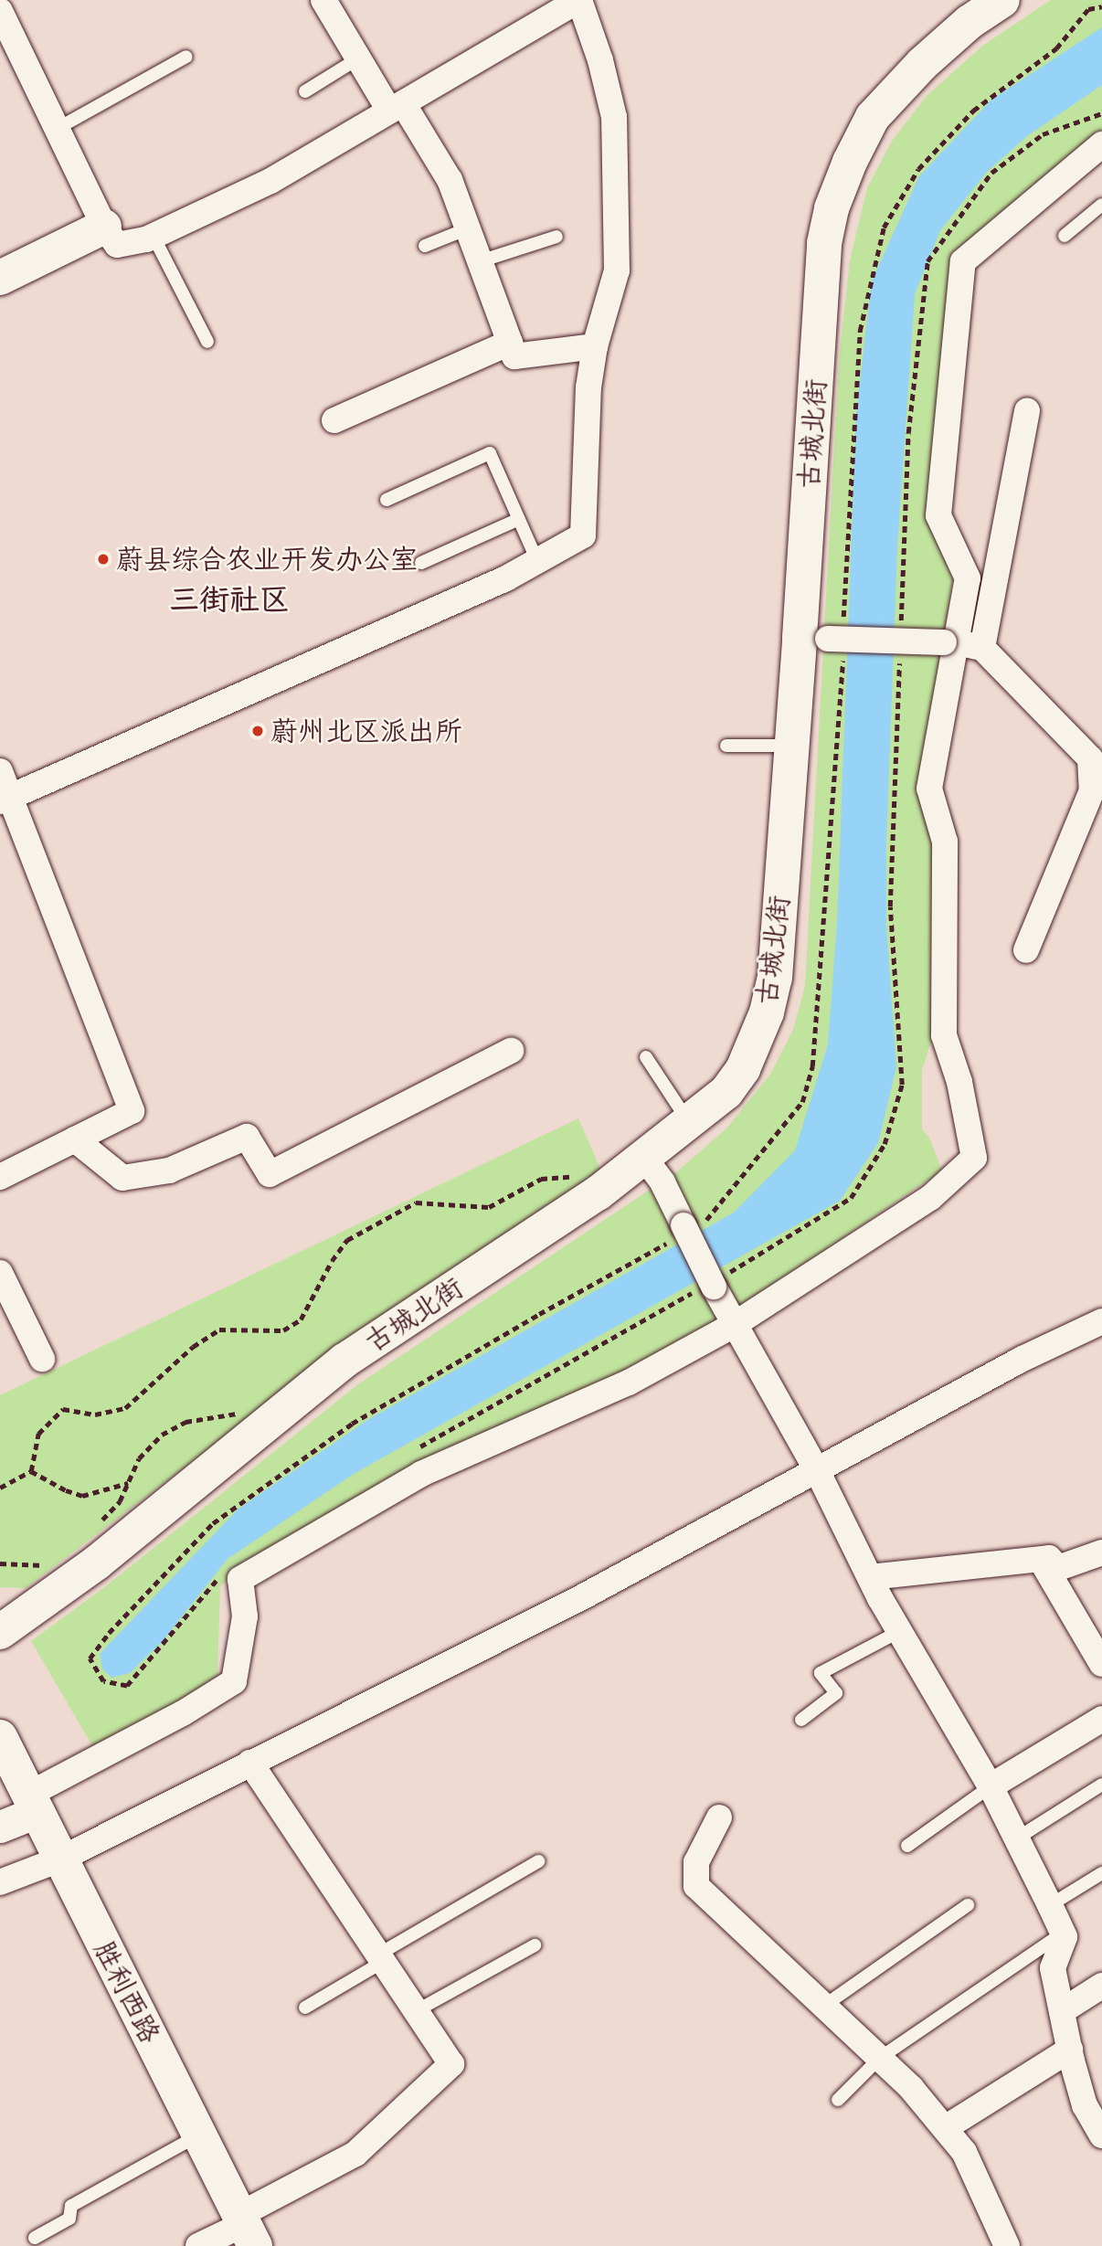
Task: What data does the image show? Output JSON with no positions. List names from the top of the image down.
{
  "streets": {
    "main road": ["古城北街", "胜利西路"]
  },
  "districts": ["三街社区"],
  "places": ["蔚县综合农业开发办公室", "蔚州北区派出所"]
}
